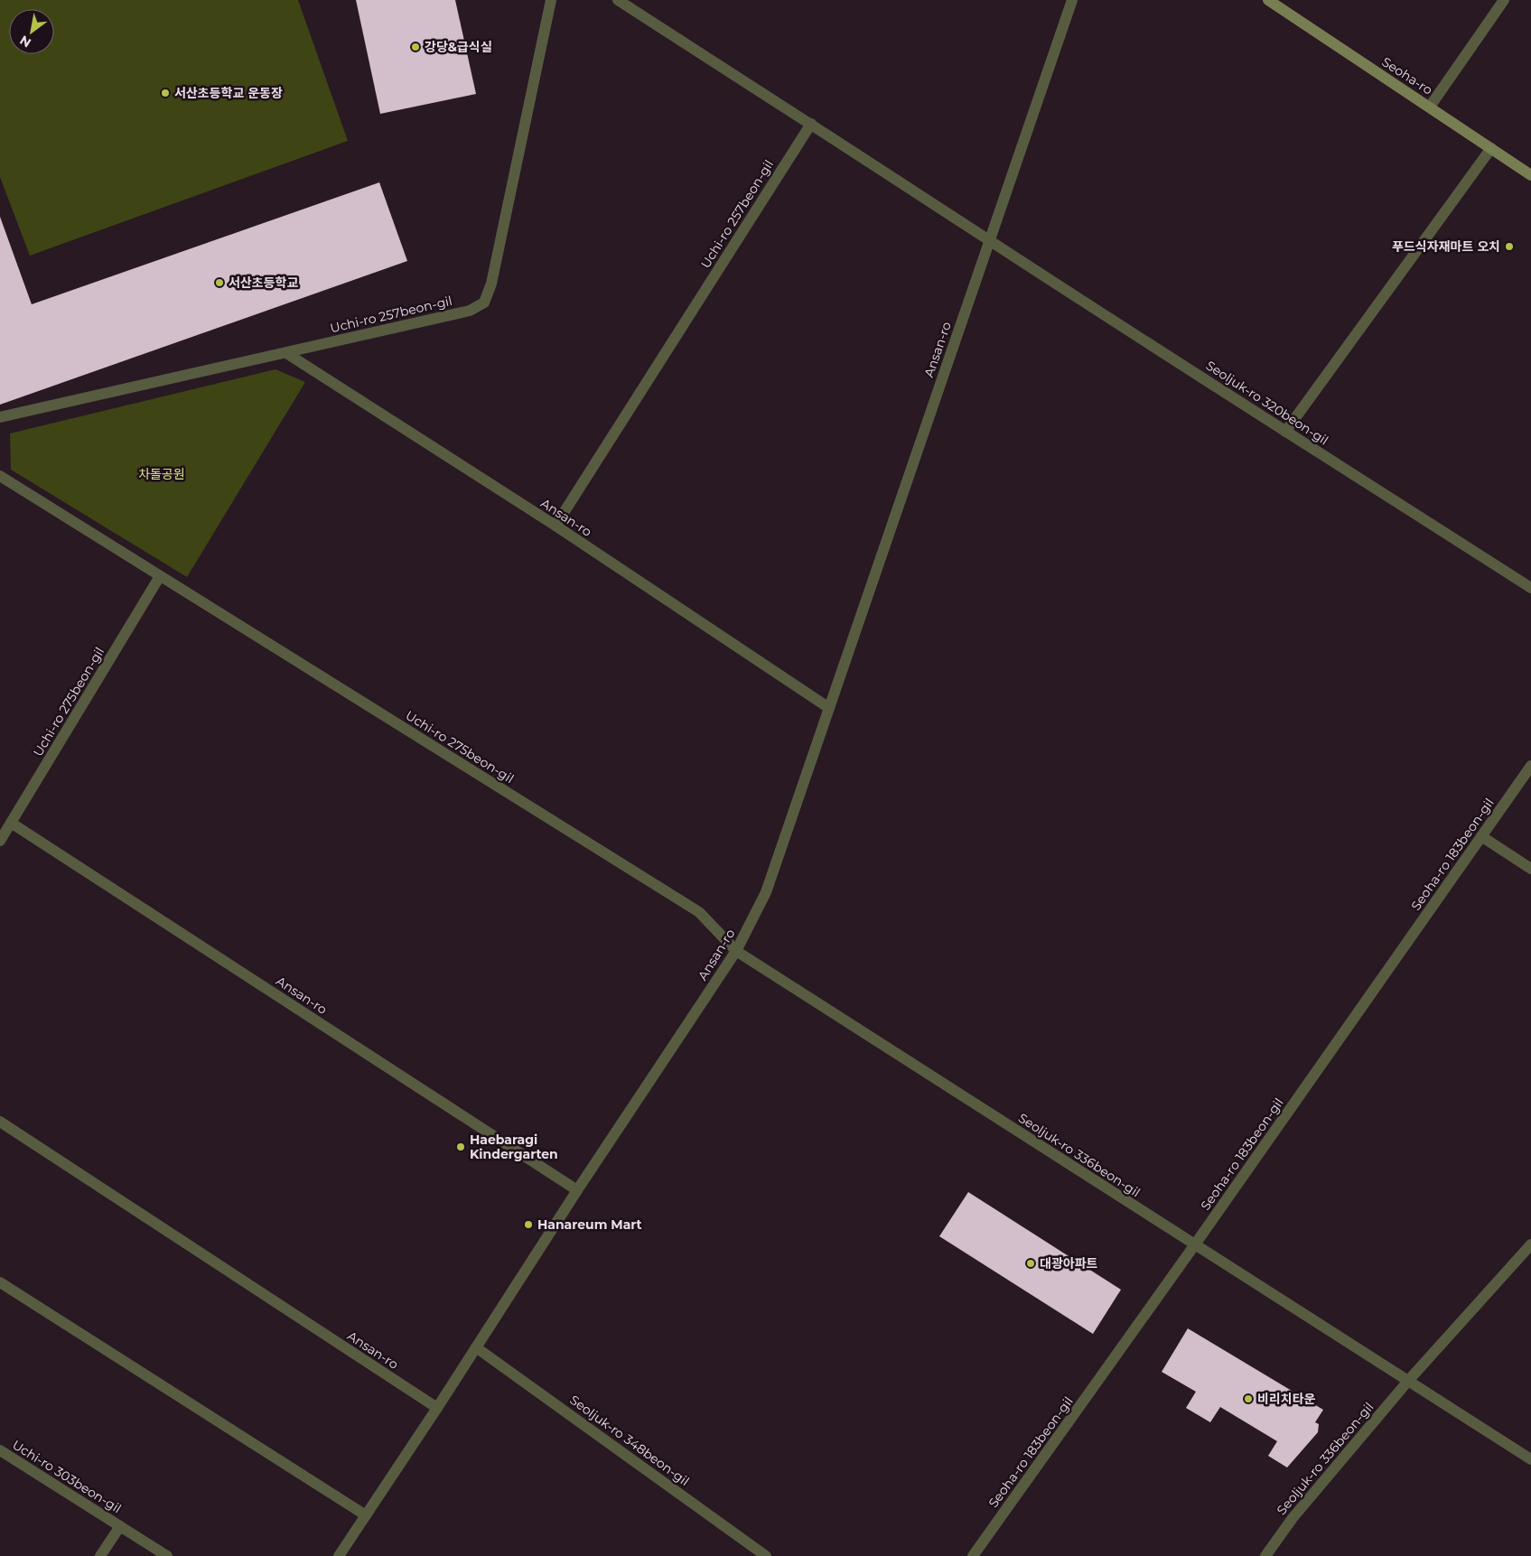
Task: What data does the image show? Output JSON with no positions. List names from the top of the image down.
{
  "streets": {
    "main road": ["Seoha-ro"],
    "street": [
      "Uchi-ro 257beon-gil",
      "Ansan-ro",
      "Seoljuk-ro 320beon-gil",
      "Uchi-ro 275beon-gil",
      "Seoha-ro 183beon-gil",
      "Seoljuk-ro 336beon-gil",
      "Seoljuk-ro 348beon-gil",
      "Uchi-ro 303beon-gil"
    ]
  },
  "crossings": [
    ["Uchi-ro 257beon-gil", "Ansan-ro"],
    ["Ansan-ro", "Seoljuk-ro 320beon-gil"],
    ["Ansan-ro", "Uchi-ro 275beon-gil"],
    ["Ansan-ro", "Seoljuk-ro 336beon-gil"],
    ["Ansan-ro", "Seoljuk-ro 348beon-gil"],
    ["Uchi-ro 275beon-gil", "Seoljuk-ro 336beon-gil"],
    ["Seoha-ro 183beon-gil", "Seoljuk-ro 336beon-gil"]
  ],
  "parks": ["차돌공원"],
  "places": [
    "강당&급식실",
    "서산초등학교 운동장",
    "푸드식자재마트 오치",
    "서산초등학교",
    "Haebaragi Kindergarten",
    "Hanareum Mart",
    "대광아파트",
    "비리치타운"
  ],
  "north": "bottom left"
}
